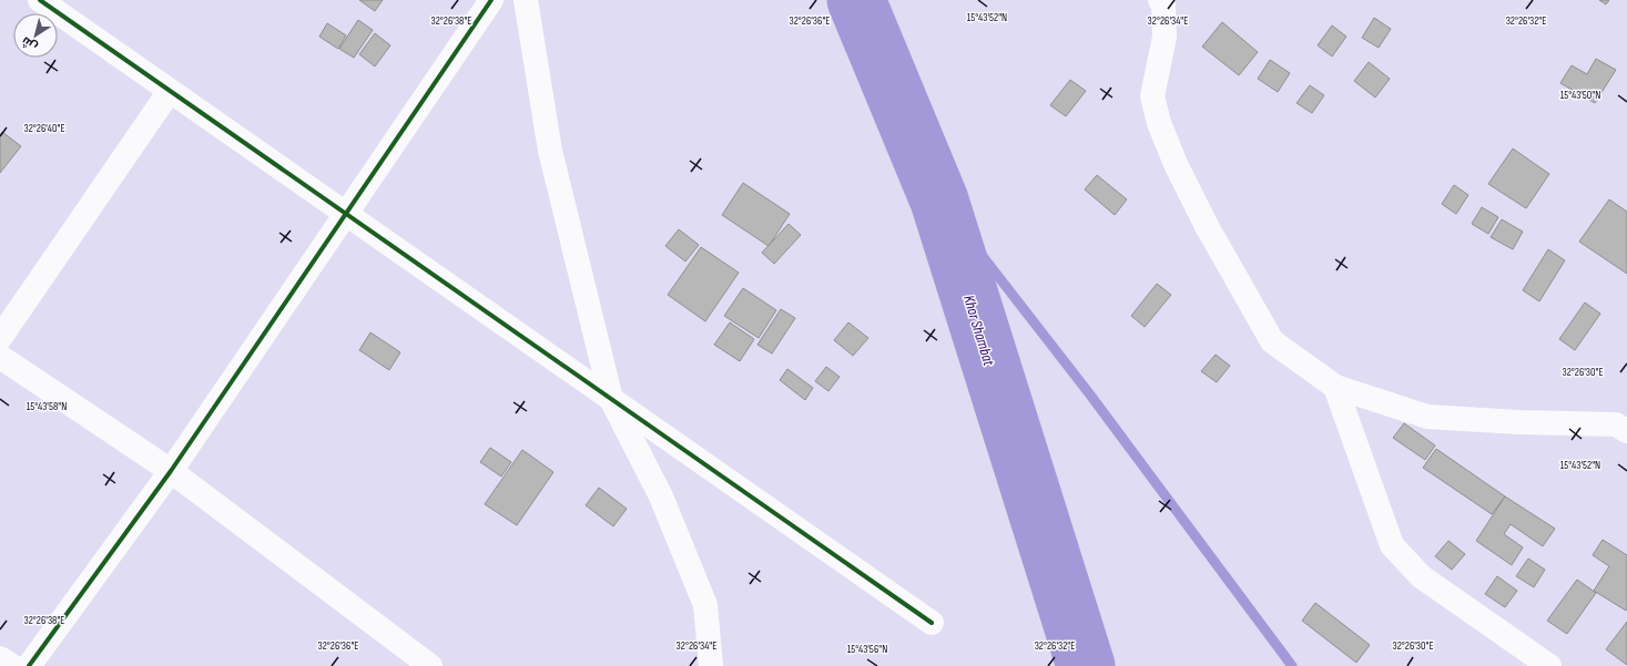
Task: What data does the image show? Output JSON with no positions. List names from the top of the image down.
{
  "water": ["Khor Shambat"],
  "north": "bottom left",
  "coordinates": [
    "15°43'52\"N",
    "32°26'38\"E",
    "32°26'36\"E",
    "32°26'34\"E",
    "32°26'32\"E",
    "15°43'50\"N",
    "32°26'40\"E",
    "32°26'30\"E",
    "15°43'58\"N",
    "15°43'56\"N"
  ]
}
